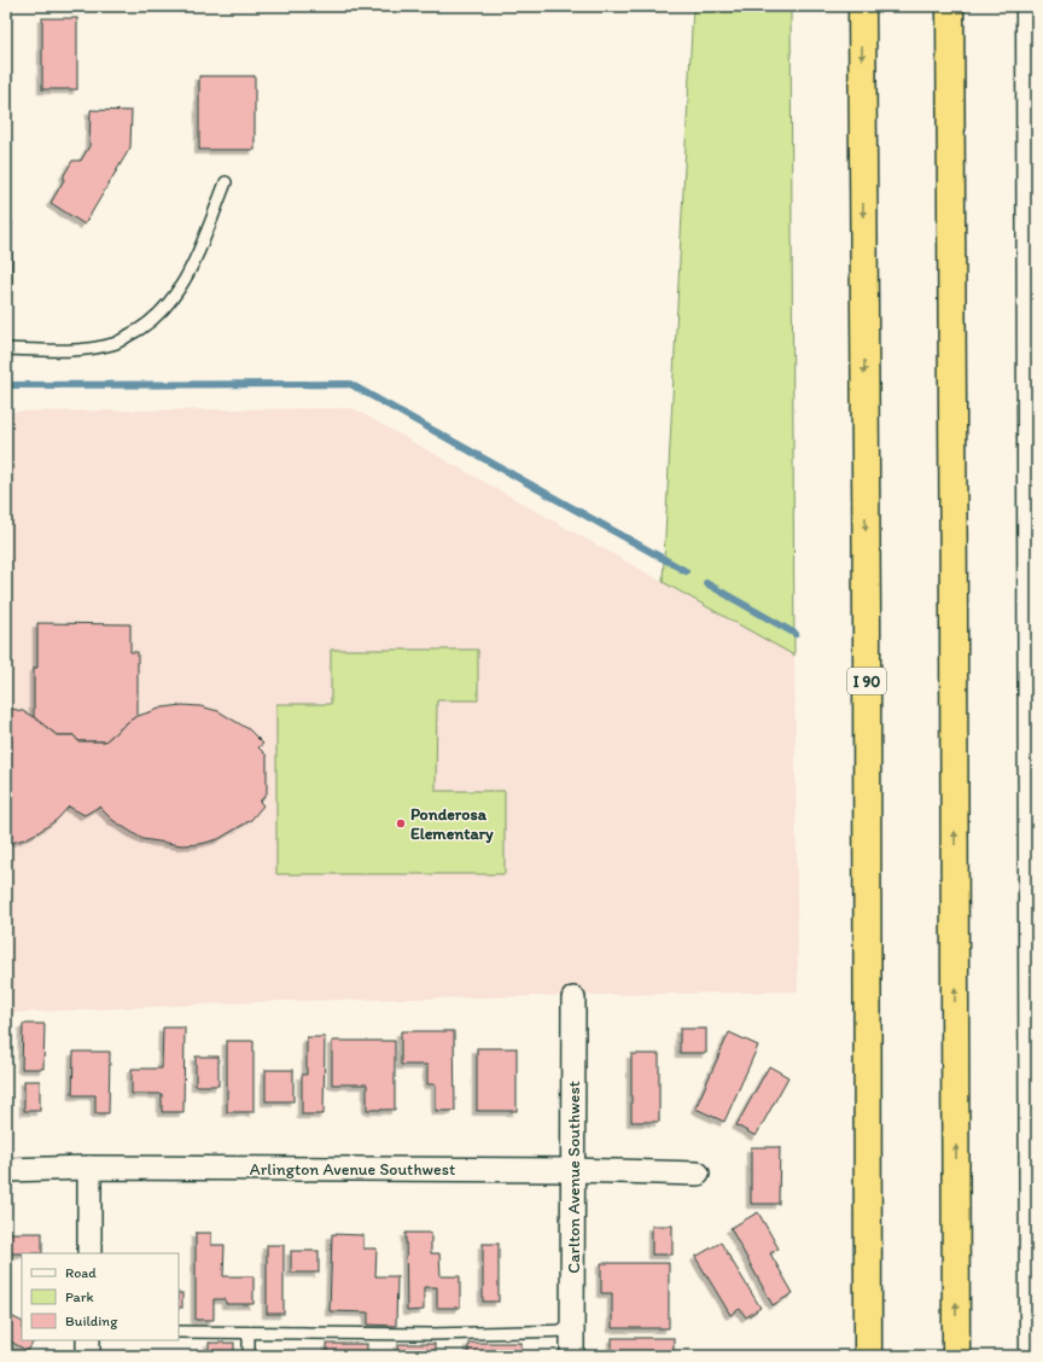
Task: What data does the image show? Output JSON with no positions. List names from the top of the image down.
{
  "streets": {
    "highway": ["I 90"],
    "street": ["Arlington Avenue Southwest", "Carlton Avenue Southwest"]
  },
  "crossings": [
    ["Arlington Avenue Southwest", "Carlton Avenue Southwest"]
  ],
  "places": ["Ponderosa Elementary"],
  "legend": ["Road", "Park", "Building"]
}
